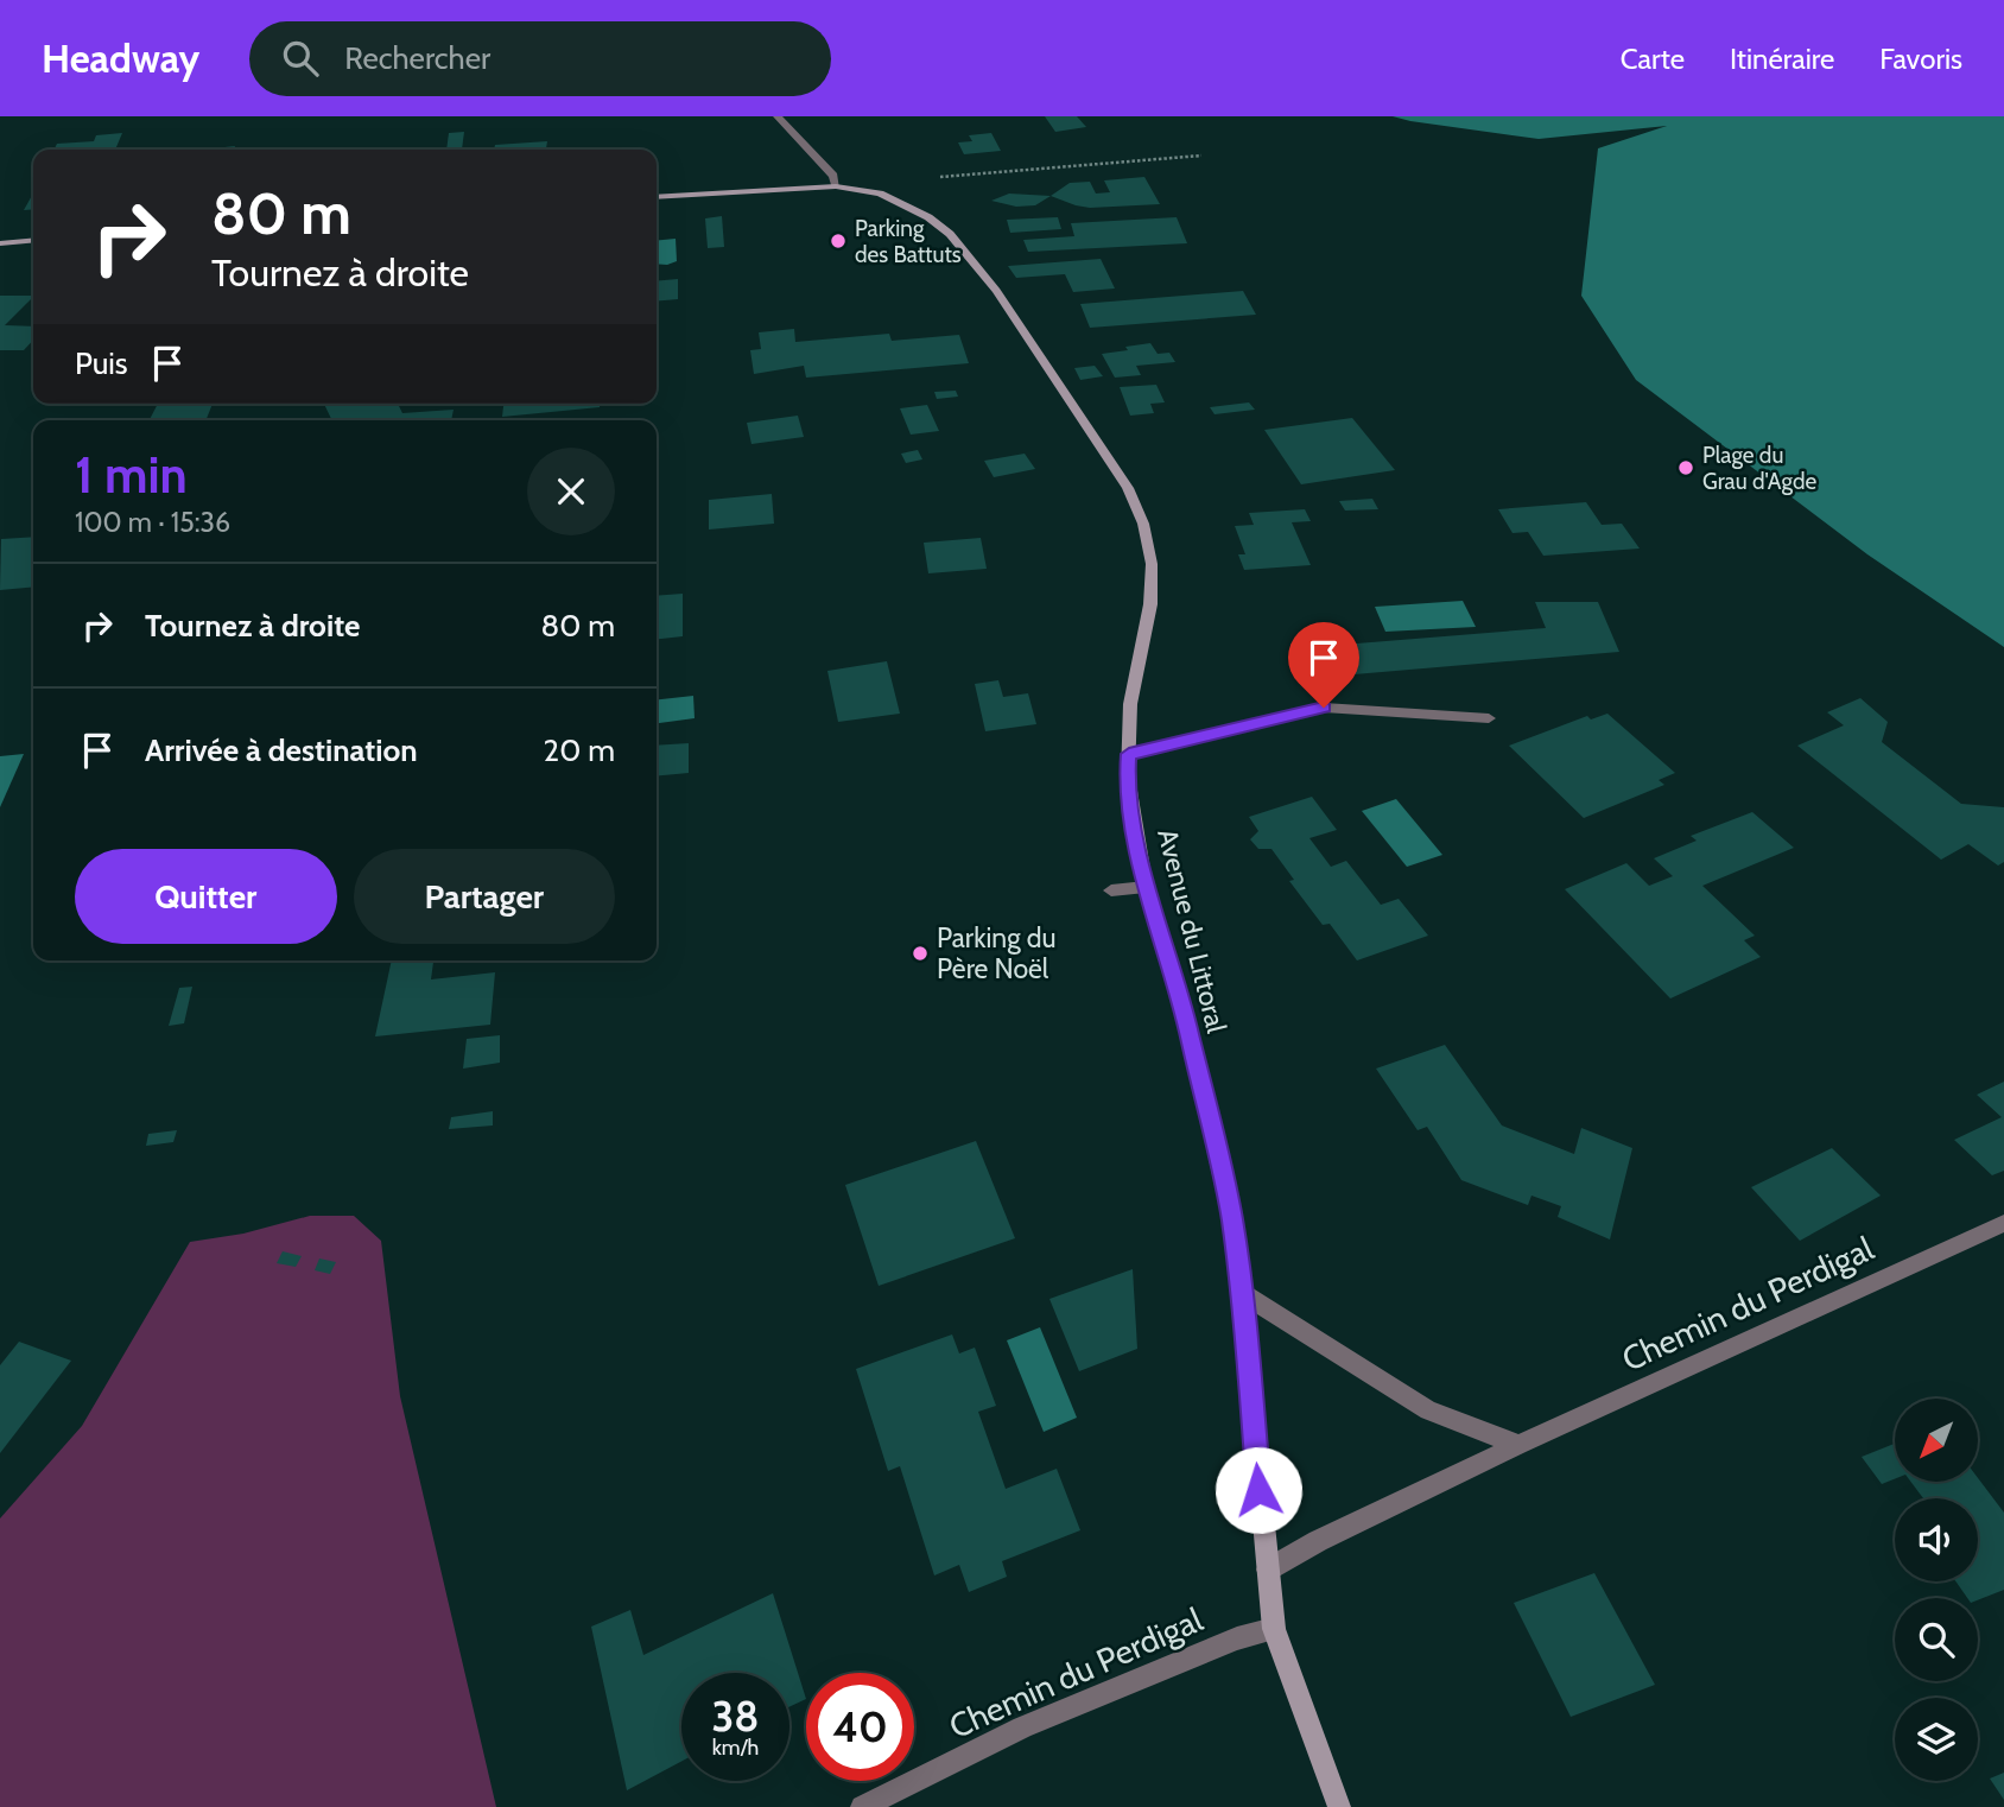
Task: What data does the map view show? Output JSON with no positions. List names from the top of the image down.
{
  "streets": {
    "street": ["Avenue du Littoral", "Chemin du Perdigal"]
  },
  "crossings": [
    ["Avenue du Littoral", "Chemin du Perdigal"]
  ],
  "places": ["Parking des Battuts", "Plage du Grau d'Agde", "Parking du Père Noël"],
  "north": "bottom left",
  "page": {
    "header": "Headway",
    "search": "Rechercher",
    "nav": ["Carte", "Itinéraire", "Favoris"],
    "turn": ["80 m", "Tournez à droite"],
    "then": "Puis",
    "heading": ["1 min", "100 m · 15:36"],
    "list": [
      {
        "name": "Tournez à droite",
        "value": "80 m"
      },
      {
        "name": "Arrivée à destination",
        "value": "20 m"
      }
    ],
    "buttons": ["Quitter", "Partager"],
    "speed": "38 km/h",
    "limit": "40"
  }
}
